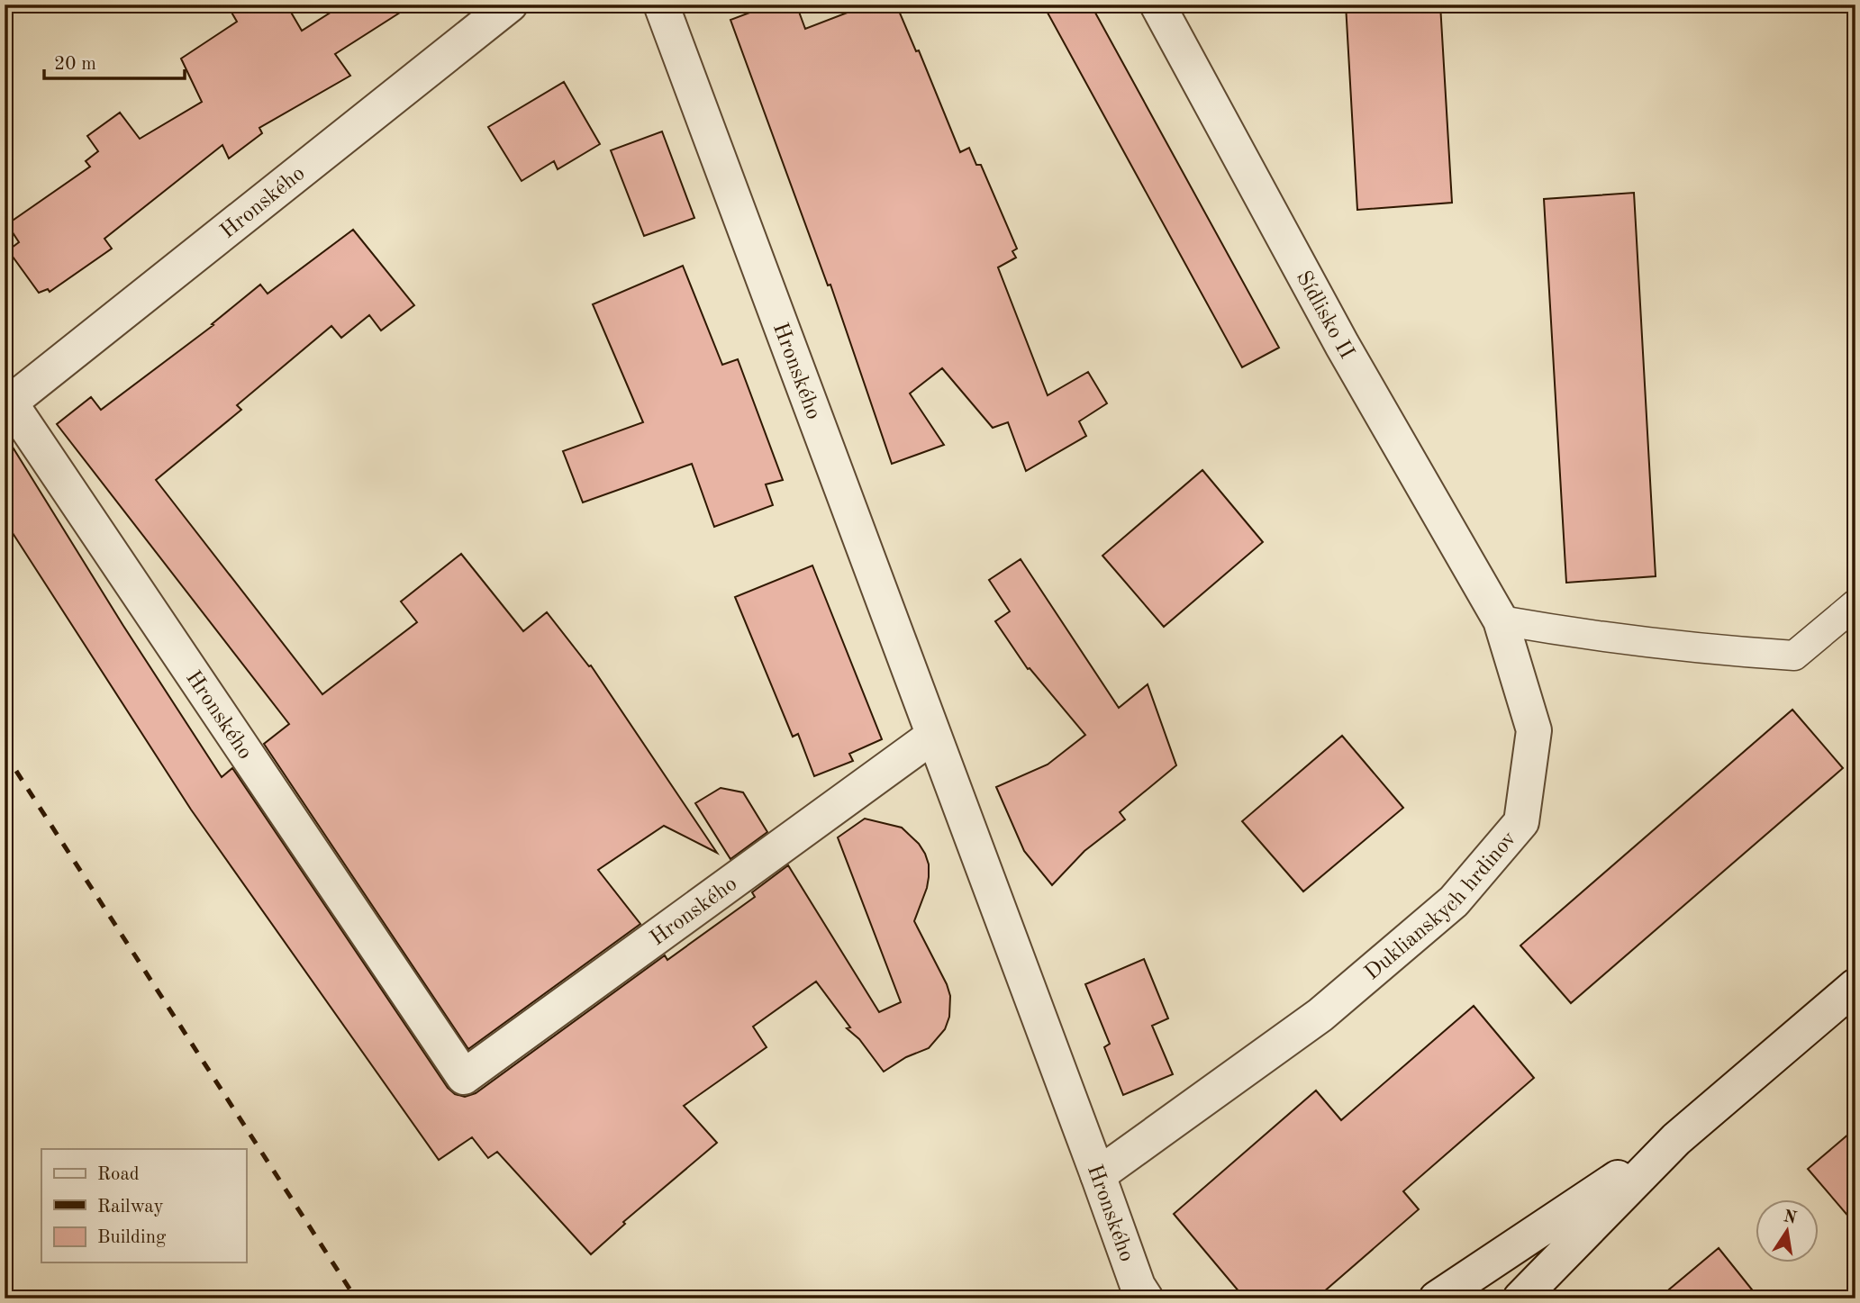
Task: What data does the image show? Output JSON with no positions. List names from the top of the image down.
{
  "streets": {
    "street": ["Hronského", "Sídlisko II", "Duklianskych hrdinov"]
  },
  "crossings": [
    ["Hronského", "Duklianskych hrdinov"],
    ["Sídlisko II", "Duklianskych hrdinov"]
  ],
  "legend": ["Road", "Railway", "Building"],
  "scale_bar": "20 m",
  "north": "top"
}
